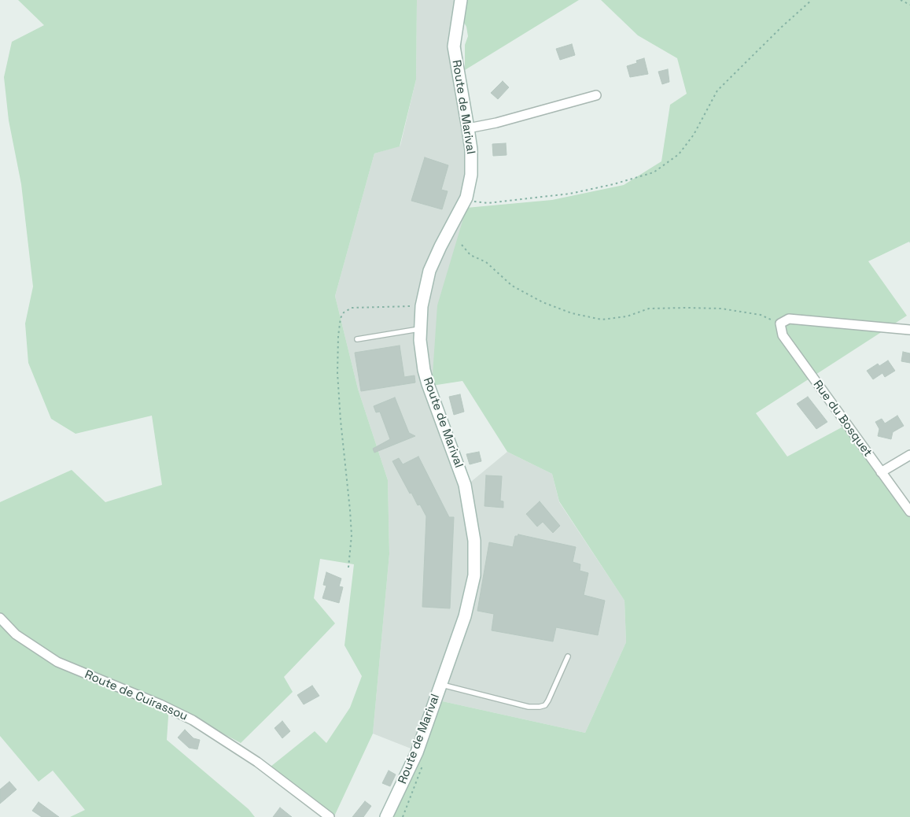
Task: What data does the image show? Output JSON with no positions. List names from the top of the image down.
{
  "streets": {
    "main road": ["Route de Marival"],
    "street": ["Rue du Bosquet", "Route de Cuirassou"]
  }
}
